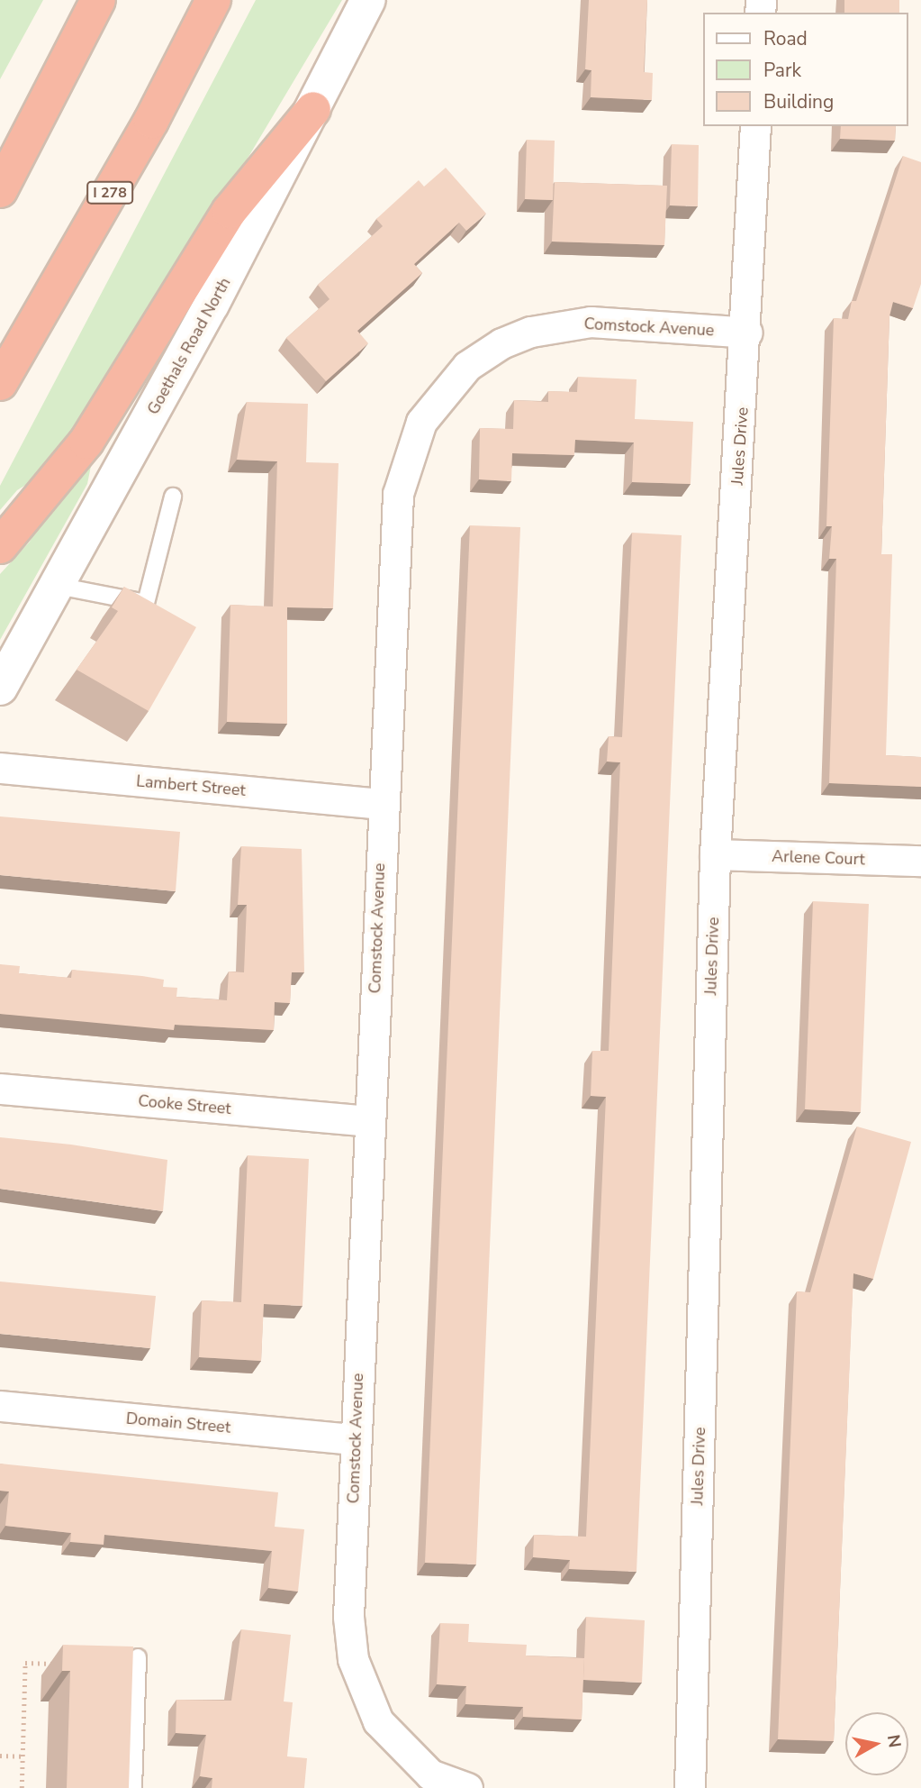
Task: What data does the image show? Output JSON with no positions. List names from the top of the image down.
{
  "streets": {
    "highway": ["I 278"],
    "main road": ["Goethals Road North"],
    "street": [
      "Comstock Avenue",
      "Jules Drive",
      "Lambert Street",
      "Arlene Court",
      "Cooke Street",
      "Domain Street"
    ]
  },
  "crossings": [
    ["Comstock Avenue", "Jules Drive"],
    ["Comstock Avenue", "Lambert Street"],
    ["Comstock Avenue", "Cooke Street"],
    ["Comstock Avenue", "Domain Street"],
    ["Jules Drive", "Arlene Court"]
  ],
  "legend": ["Road", "Park", "Building"],
  "north": "right"
}
